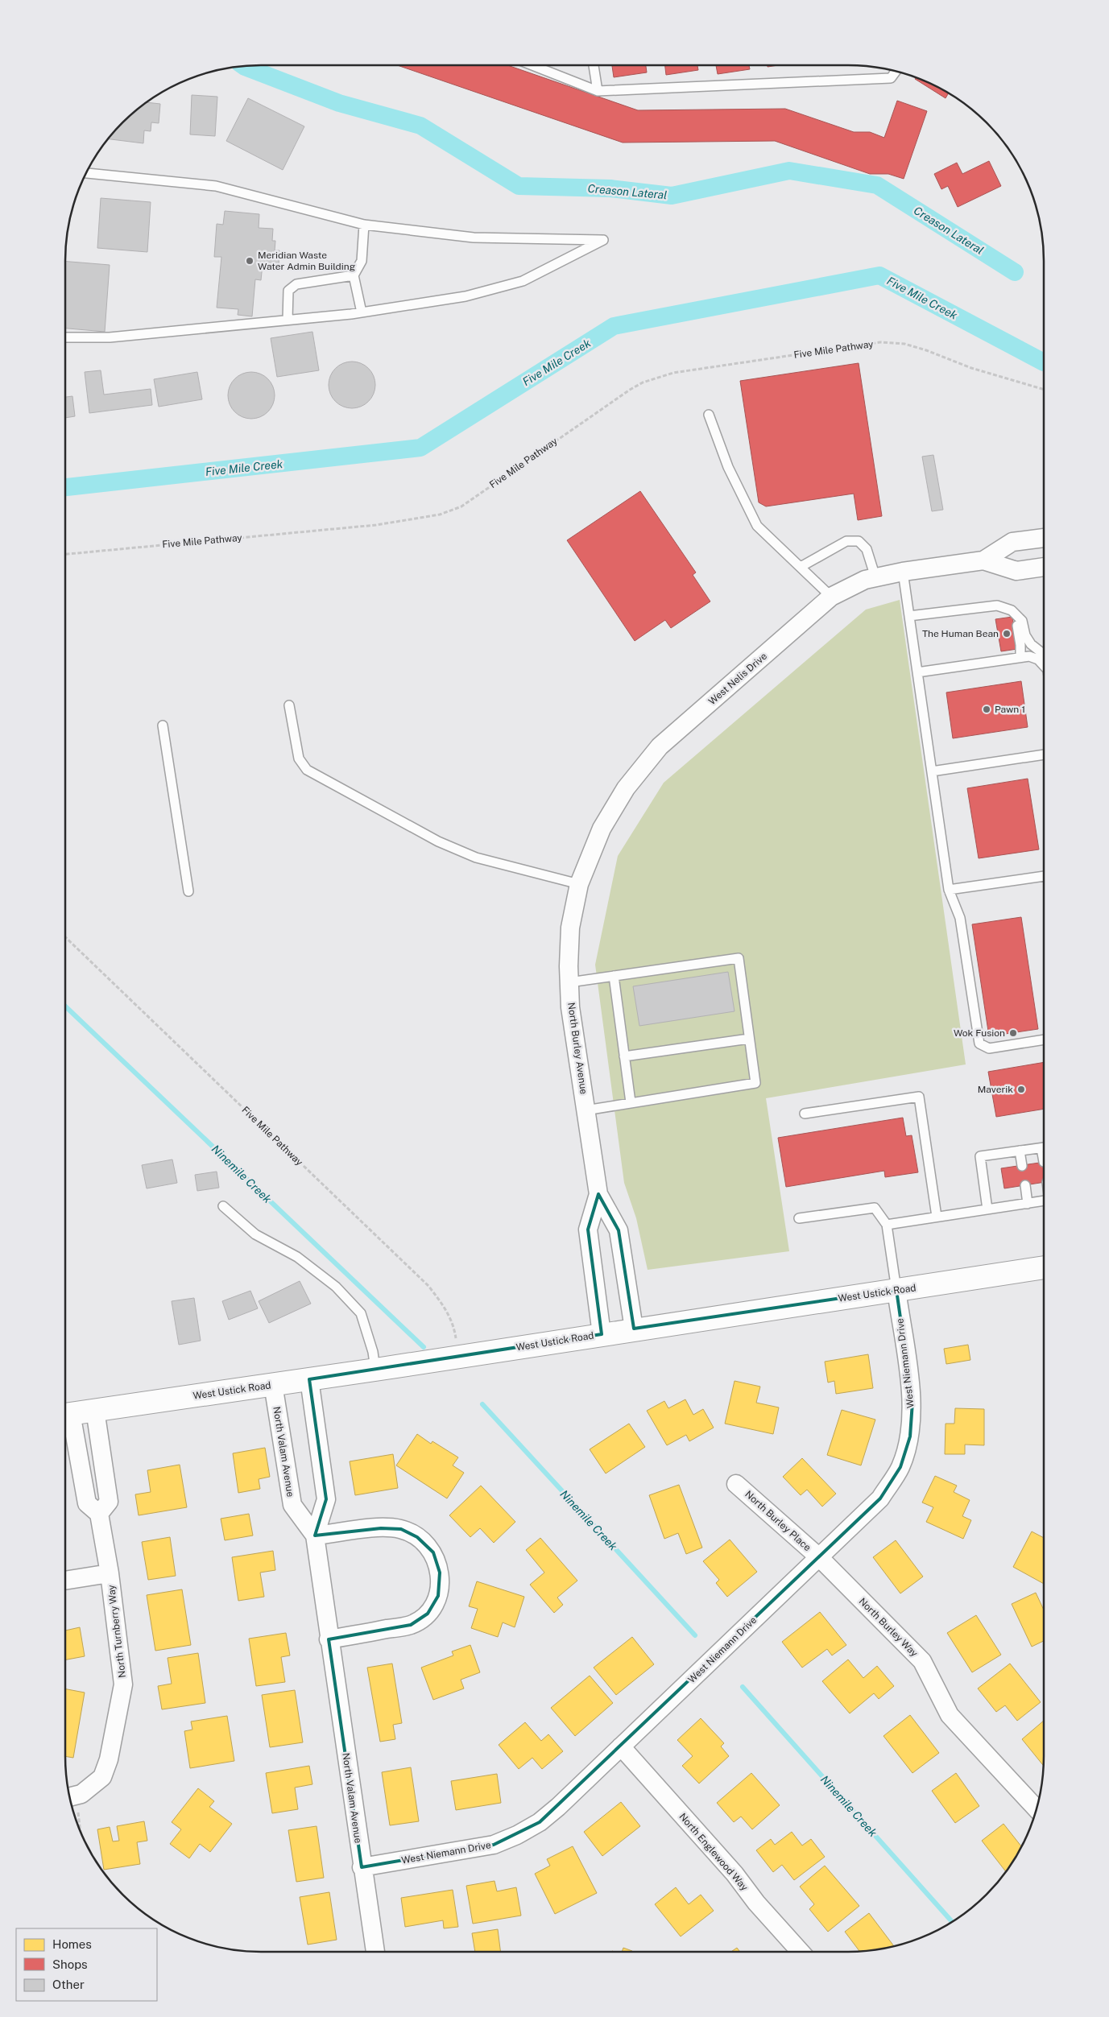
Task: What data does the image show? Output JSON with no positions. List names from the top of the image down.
{
  "streets": {
    "main road": ["West Ustick Road"],
    "street": [
      "West Nelis Drive",
      "North Burley Avenue",
      "West Niemann Drive",
      "North Valam Avenue",
      "North Burley Place",
      "North Burley Way",
      "North Turnberry Way",
      "North Englewood Way"
    ],
    "path": ["Five Mile Pathway"]
  },
  "crossings": [
    ["Five Mile Pathway", "West Ustick Road"],
    ["West Nelis Drive", "North Burley Avenue"],
    ["North Burley Avenue", "West Ustick Road"],
    ["West Ustick Road", "West Niemann Drive"],
    ["West Ustick Road", "North Valam Avenue"],
    ["West Niemann Drive", "North Valam Avenue"],
    ["West Niemann Drive", "North Burley Place"],
    ["West Niemann Drive", "North Burley Way"],
    ["West Niemann Drive", "North Englewood Way"],
    ["North Burley Place", "North Burley Way"]
  ],
  "water": ["Creason Lateral", "Five Mile Creek", "Ninemile Creek"],
  "places": [
    "Meridian Waste Water Admin Building",
    "The Human Bean",
    "Pawn 1",
    "Wok Fusion",
    "Maverik"
  ],
  "legend": ["Homes", "Shops", "Other"]
}
